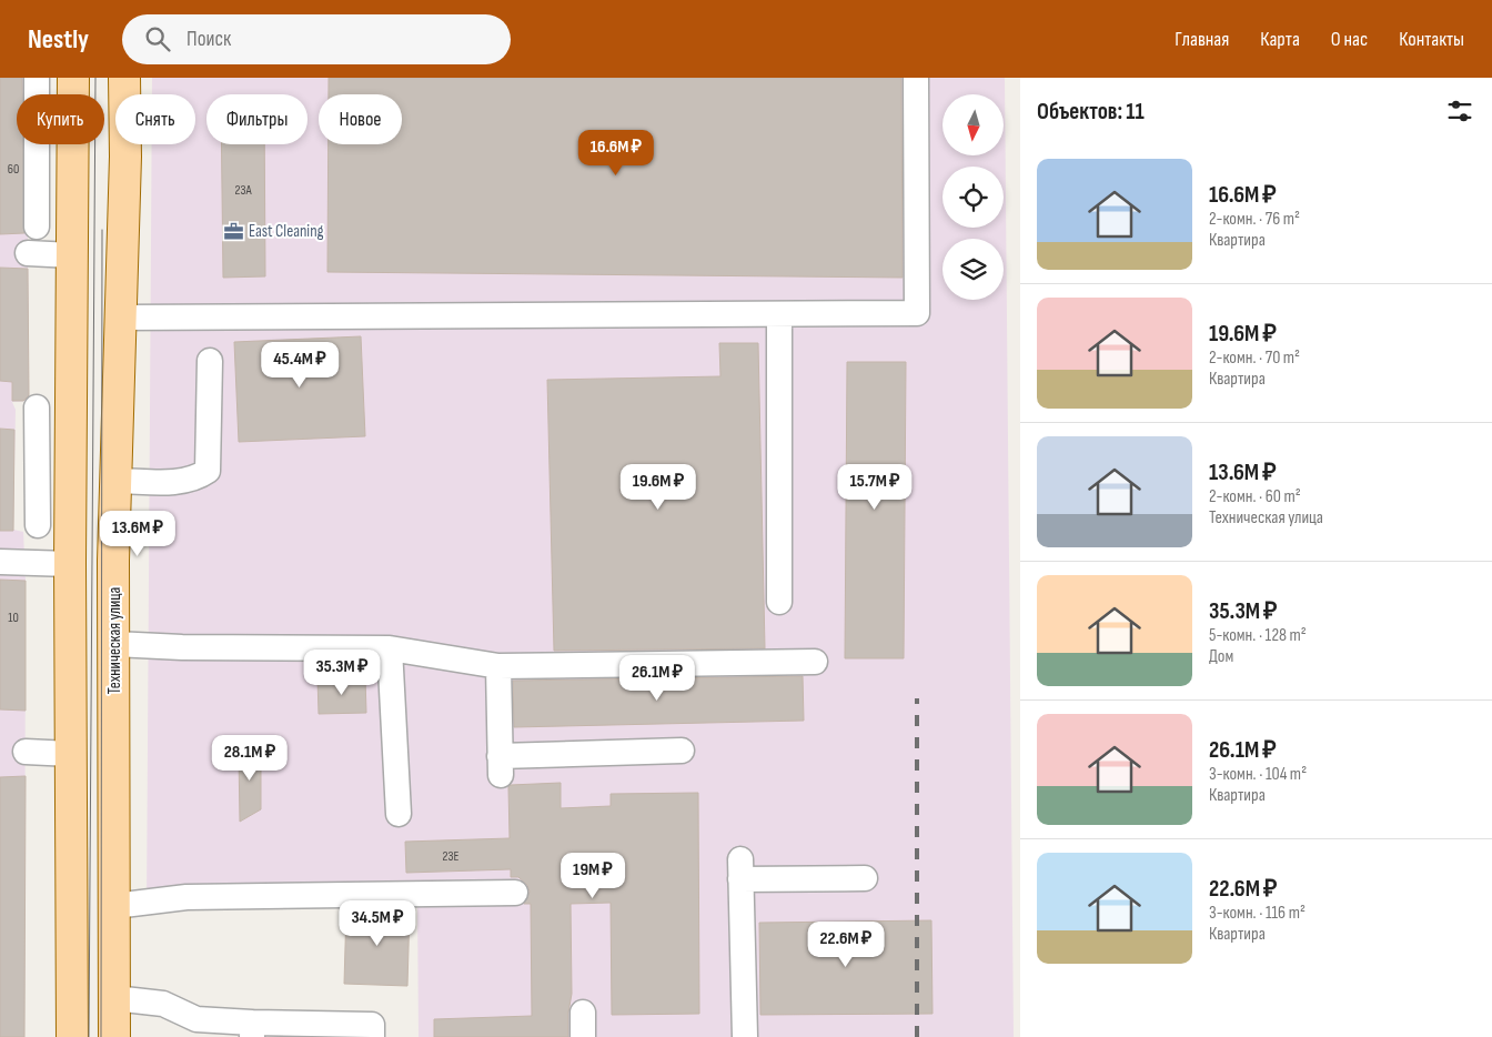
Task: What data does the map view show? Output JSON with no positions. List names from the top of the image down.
{
  "streets": {
    "main road": ["Техническая улица"]
  },
  "places": {
    "office": ["East Cleaning"]
  },
  "house_numbers": [
    "60",
    "23А",
    "10",
    "23Е"
  ],
  "north": "bottom",
  "page": {
    "header": "Nestly",
    "search": "Поиск",
    "nav": [
      "Главная",
      "Карта",
      "О нас",
      "Контакты"
    ],
    "heading": "Объектов: 11",
    "chip": [
      "Купить",
      "Снять",
      "Фильтры",
      "Новое"
    ],
    "price": [
      "16.6M ₽",
      "45.4M ₽",
      "19.6M ₽",
      "15.7M ₽",
      "13.6M ₽",
      "35.3M ₽",
      "26.1M ₽",
      "28.1M ₽",
      "19M ₽",
      "34.5M ₽",
      "22.6M ₽"
    ],
    "list": [
      {
        "name": "16.6M ₽",
        "note": "2-комн. · 76 m² · Квартира"
      },
      {
        "name": "19.6M ₽",
        "note": "2-комн. · 70 m² · Квартира"
      },
      {
        "name": "13.6M ₽",
        "note": "2-комн. · 60 m² · Техническая улица"
      },
      {
        "name": "35.3M ₽",
        "note": "5-комн. · 128 m² · Дом"
      },
      {
        "name": "26.1M ₽",
        "note": "3-комн. · 104 m² · Квартира"
      },
      {
        "name": "22.6M ₽",
        "note": "3-комн. · 116 m² · Квартира"
      }
    ]
  }
}
